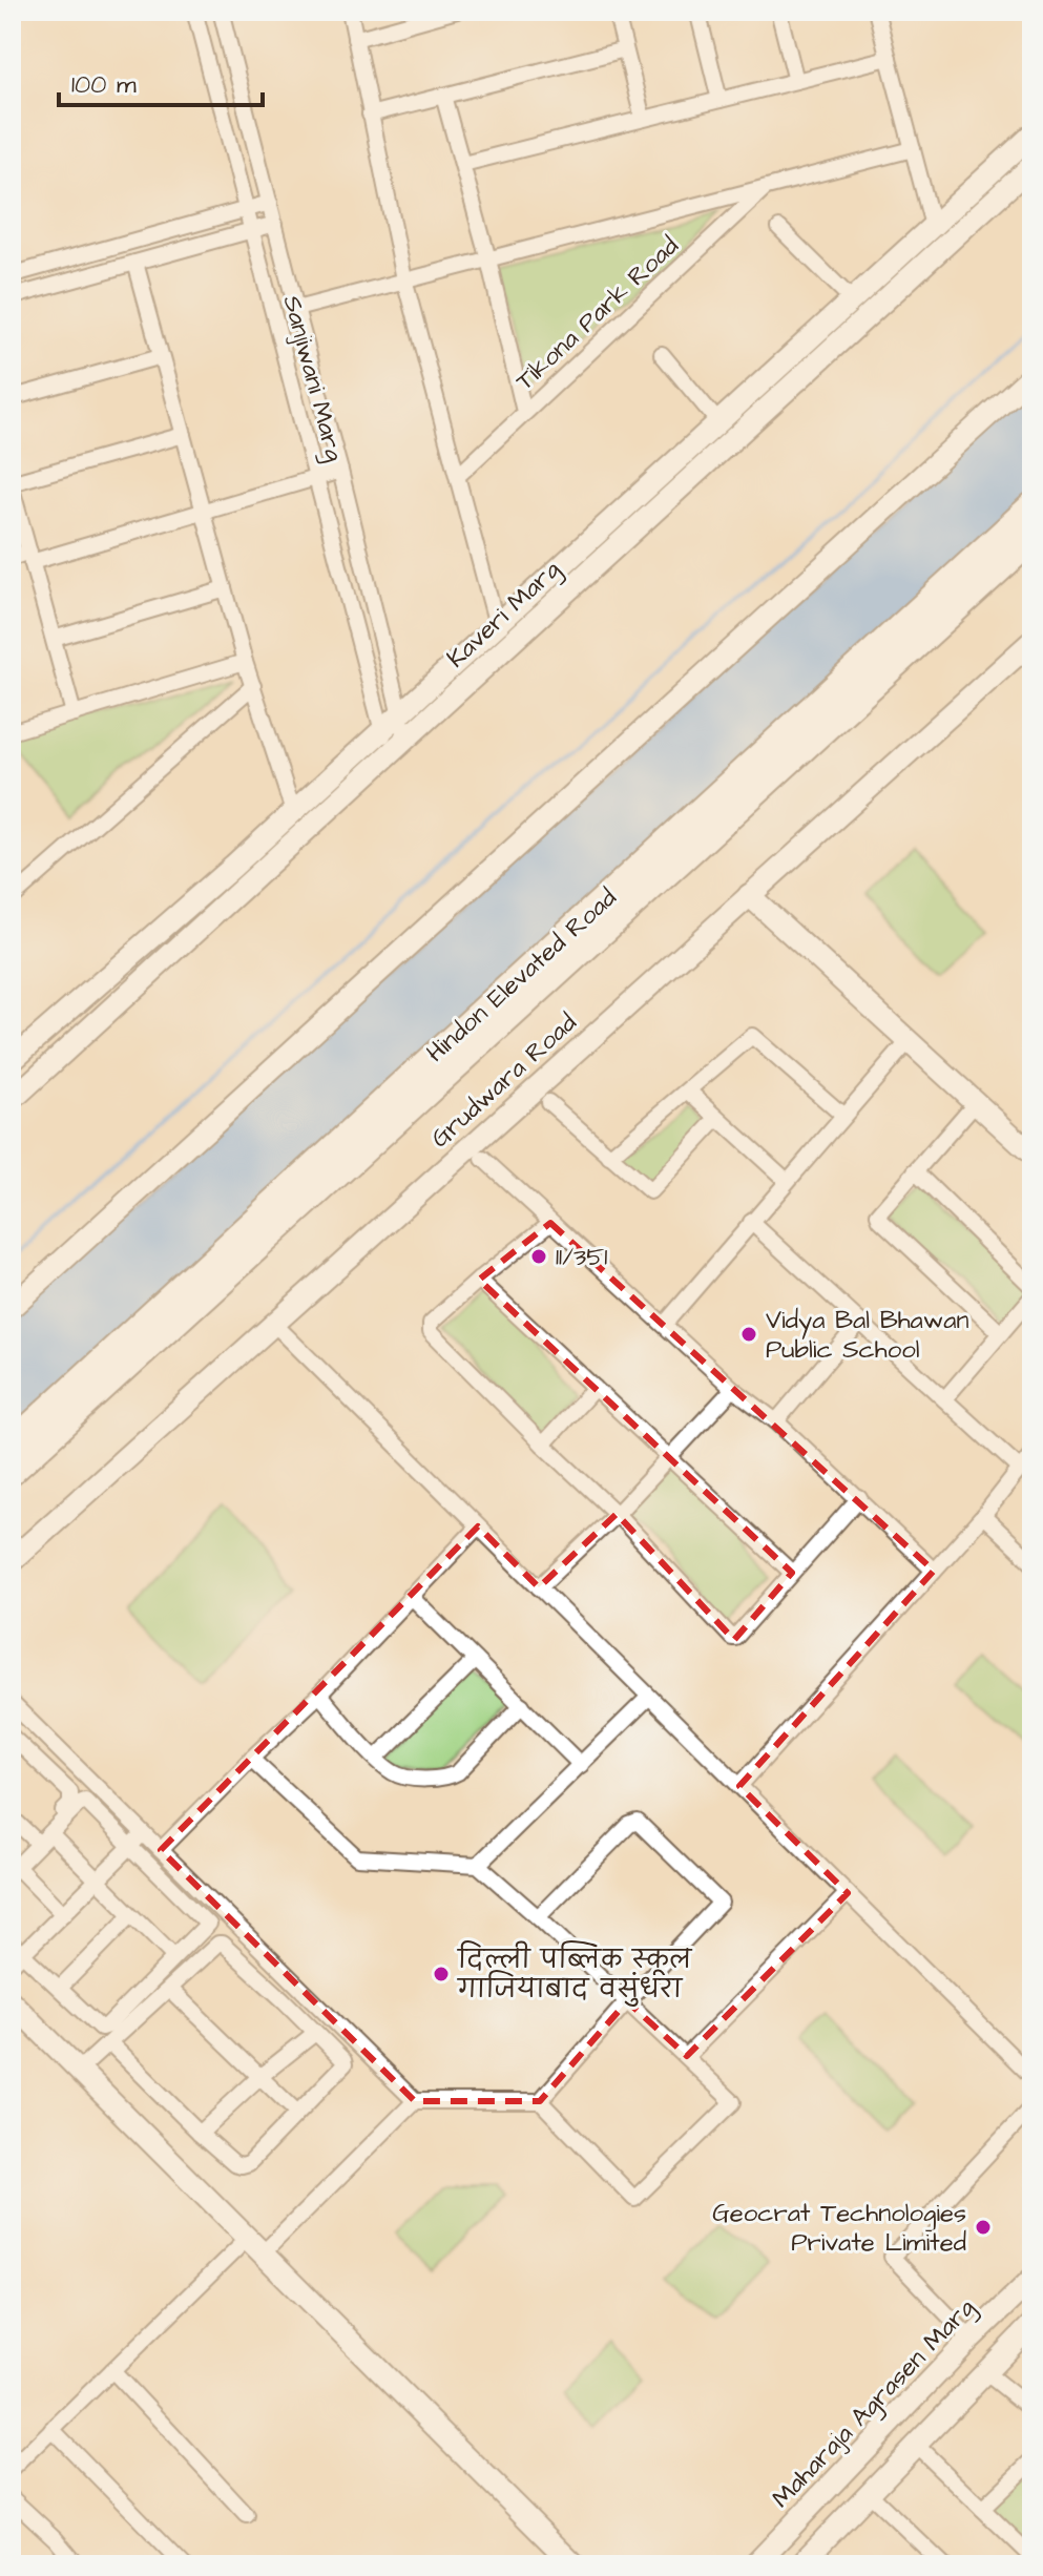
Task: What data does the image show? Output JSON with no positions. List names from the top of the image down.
{
  "streets": {
    "highway": ["Hindon Elevated Road"],
    "street": [
      "Tikona Park Road",
      "Sanjiwani Marg",
      "Kaveri Marg",
      "Grudwara Road",
      "Maharaja Agrasen Marg"
    ]
  },
  "crossings": [
    ["Sanjiwani Marg", "Kaveri Marg"]
  ],
  "places": [
    "11/351",
    "Vidya Bal Bhawan Public School",
    "दिल्ली पब्लिक स्कूल गाजियाबाद वसुंधरा",
    "Geocrat Technologies Private Limited"
  ],
  "scale_bar": "100 m"
}
